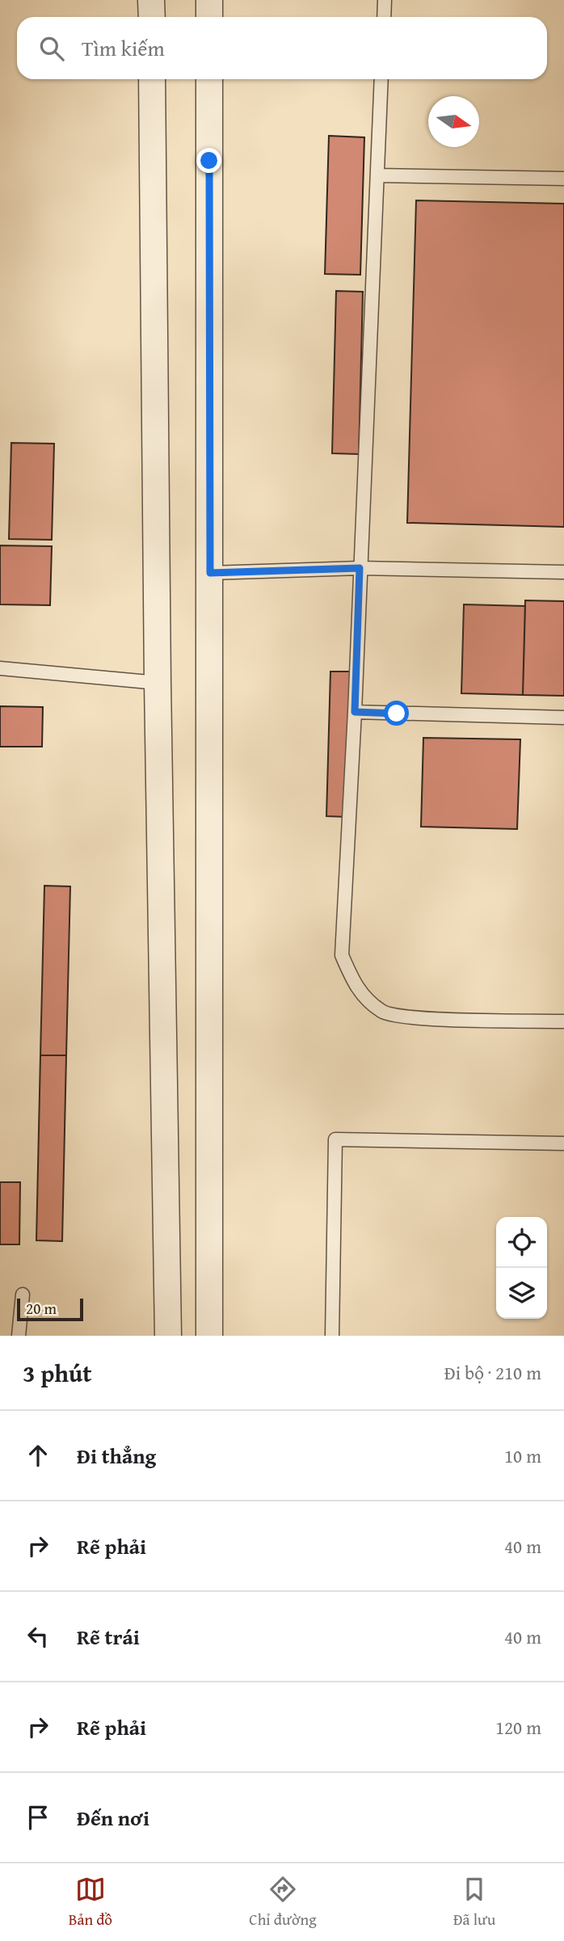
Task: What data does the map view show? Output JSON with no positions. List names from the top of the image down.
{
  "scale_bar": "20 m",
  "north": "right",
  "page": {
    "search": "Tìm kiếm",
    "scale": "20 m",
    "heading": ["3 phút", "Đi bộ · 210 m"],
    "list": [
      ["Đi thẳng", "10 m"],
      ["Rẽ phải", "40 m"],
      ["Rẽ trái", "40 m"],
      ["Rẽ phải", "120 m"],
      "Đến nơi"
    ],
    "nav": ["Bản đồ", "Chỉ đường", "Đã lưu"]
  }
}
